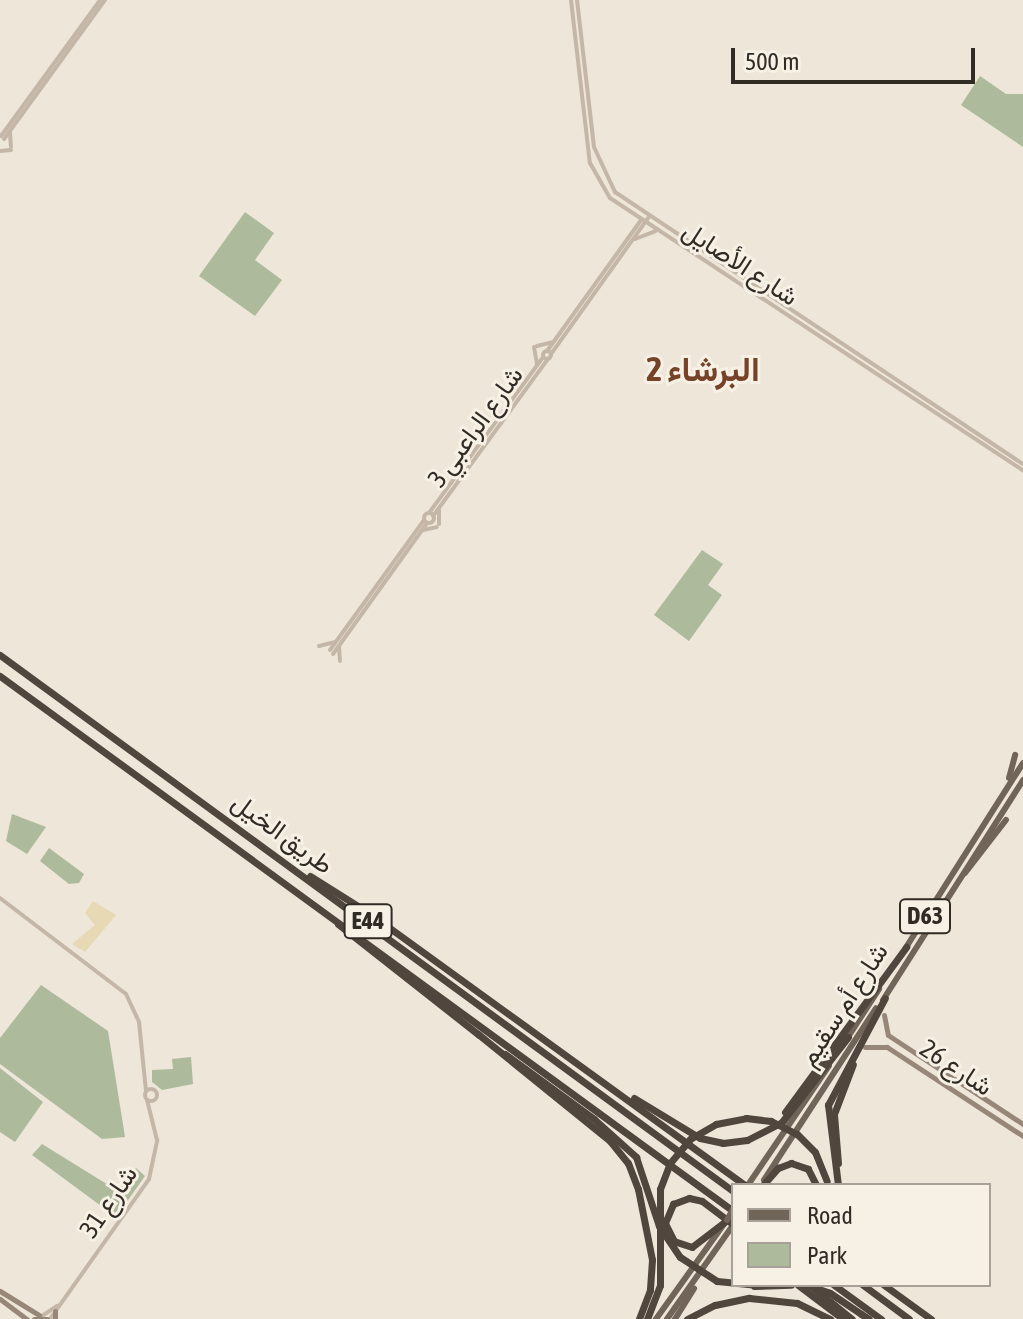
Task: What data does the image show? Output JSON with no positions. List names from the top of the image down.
{
  "streets": {
    "highway": ["طريق الخيل", "E44"],
    "main road": ["D63", "شارع أم سقيم", "شارع 26"],
    "street": ["شارع الأصايل", "شارع الراعبي 3", "شارع 31"]
  },
  "crossings": [
    ["شارع الأصايل", "شارع الراعبي 3"]
  ],
  "districts": ["البرشاء 2"],
  "legend": ["Road", "Park"],
  "scale_bar": "500 m"
}
